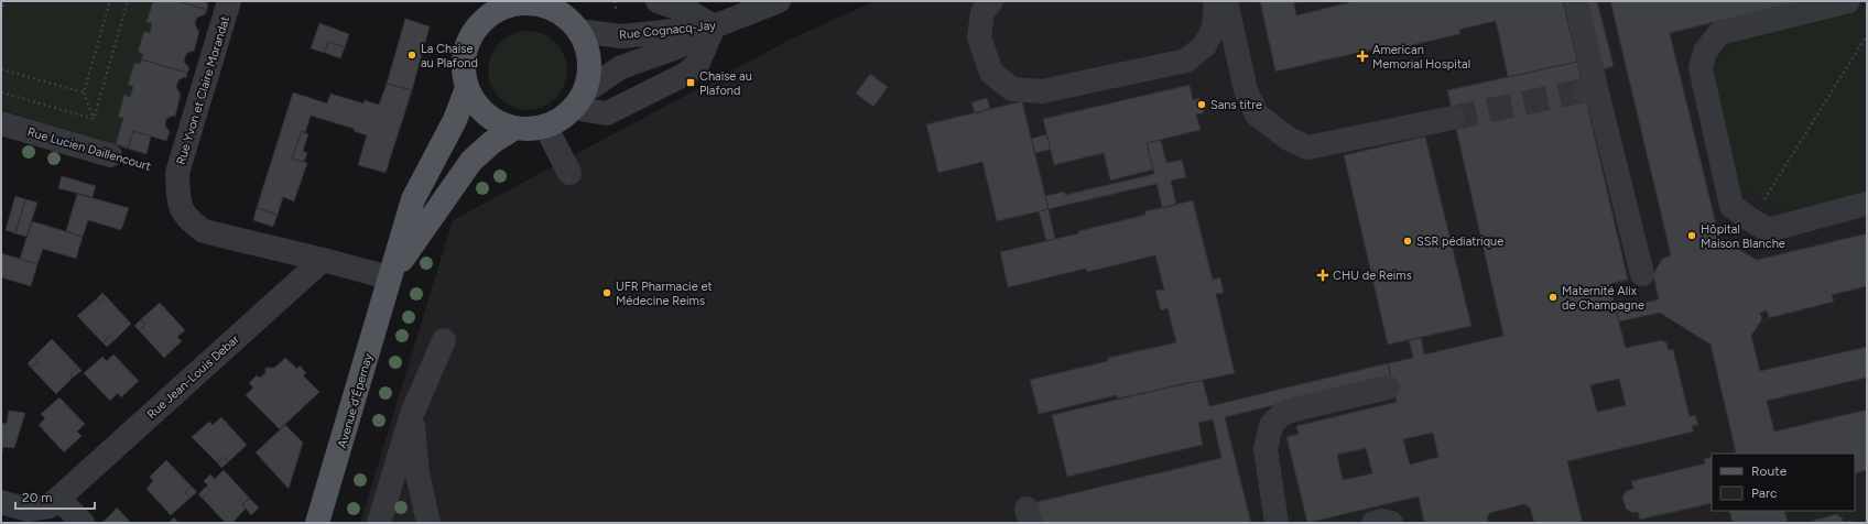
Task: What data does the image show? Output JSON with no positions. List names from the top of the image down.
{
  "streets": {
    "main road": ["Avenue d'Épernay"],
    "street": [
      "Rue Cognacq-Jay",
      "Rue Yvon et Claire Morandat",
      "Rue Lucien Daillencourt",
      "Rue Jean-Louis Debar"
    ]
  },
  "crossings": [
    ["Rue Cognacq-Jay", "Avenue d'Épernay"],
    ["Rue Yvon et Claire Morandat", "Rue Lucien Daillencourt"],
    ["Rue Yvon et Claire Morandat", "Rue Jean-Louis Debar"]
  ],
  "places": {
    "other": [
      "La Chaise au Plafond",
      "Sans titre",
      "Hôpital Maison Blanche",
      "SSR pédiatrique",
      "UFR Pharmacie et Médecine Reims",
      "Maternité Alix de Champagne"
    ],
    "health": ["American Memorial Hospital", "CHU de Reims"],
    "transit": ["Chaise au Plafond"]
  },
  "legend": ["Route", "Parc"],
  "scale_bar": "20 m"
}
